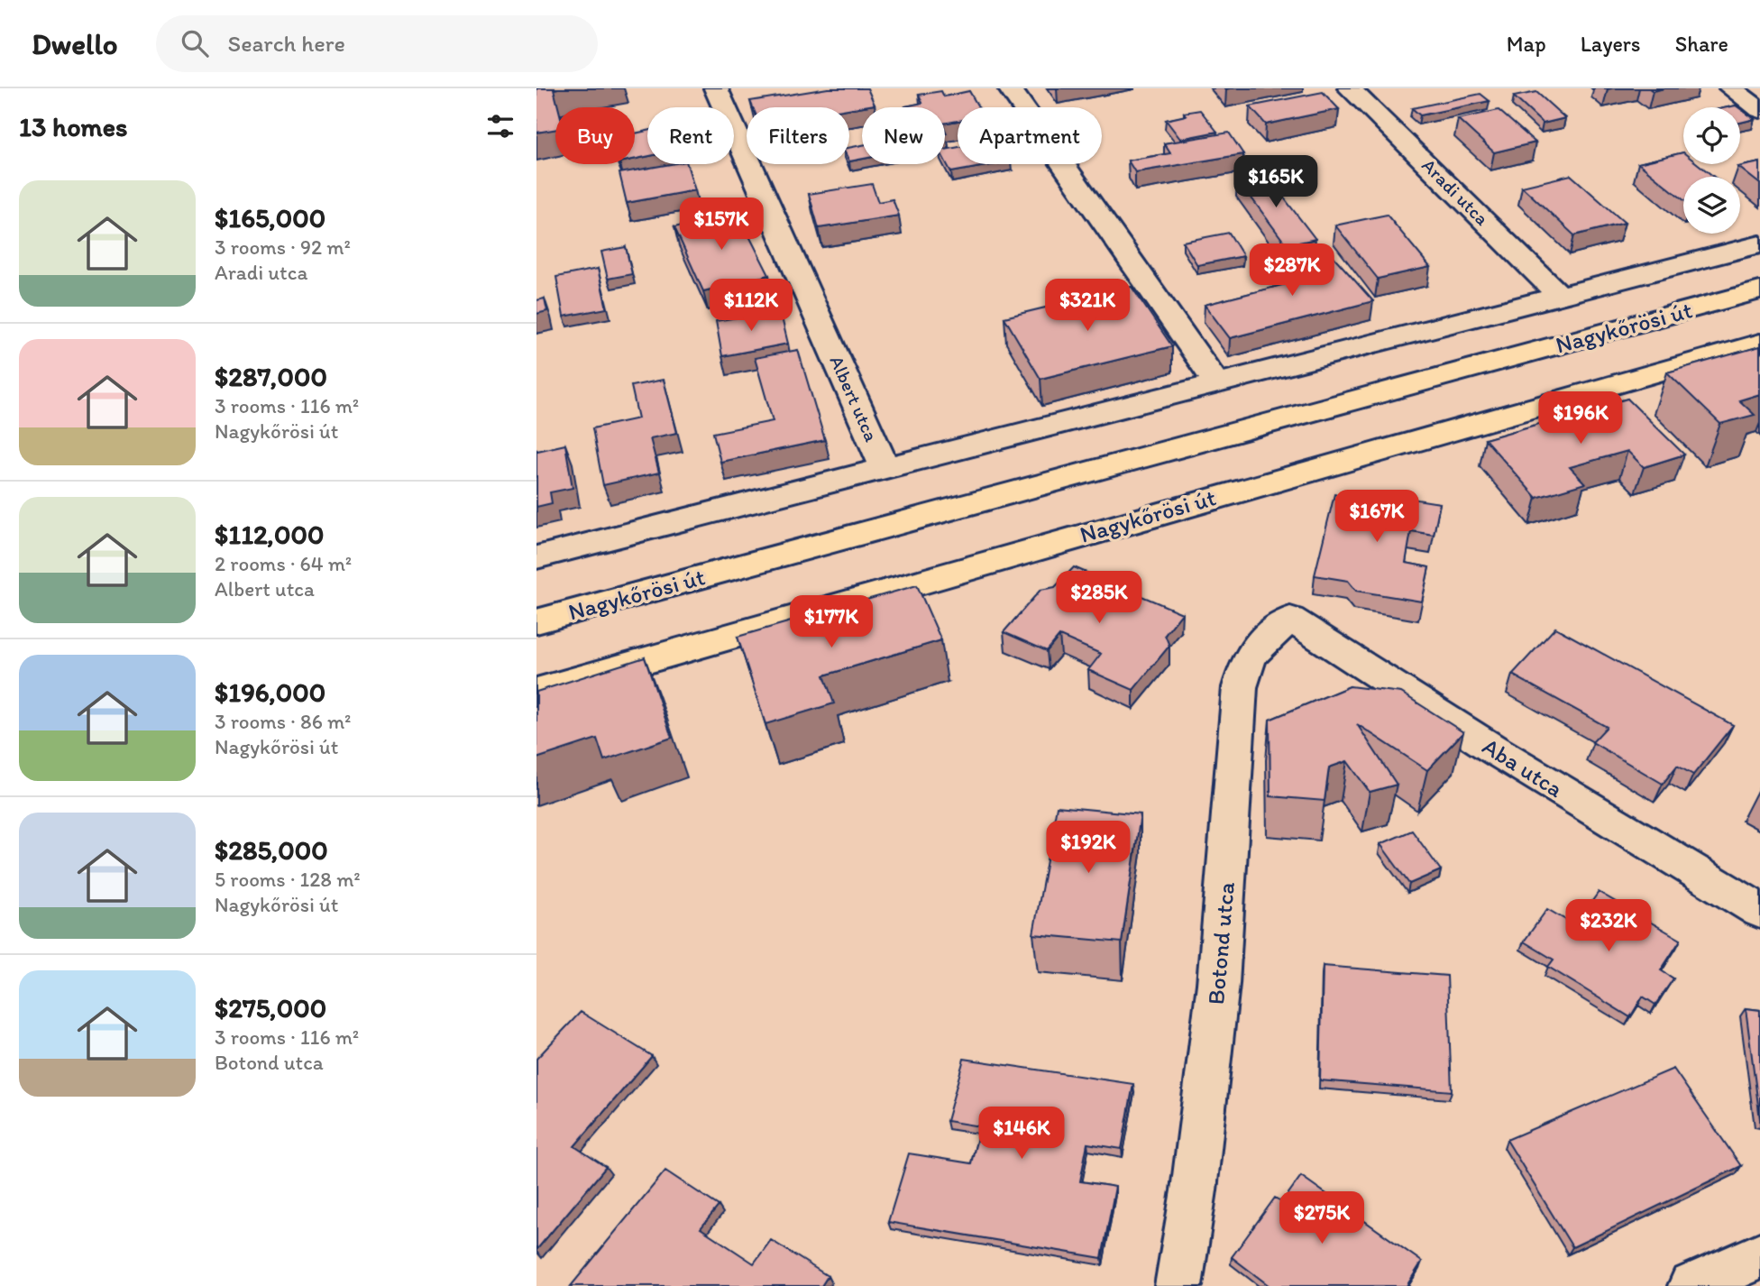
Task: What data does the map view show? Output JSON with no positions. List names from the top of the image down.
{
  "streets": {
    "main road": ["Nagykőrösi út"],
    "street": [
      "Aradi utca",
      "Albert utca",
      "Aba utca",
      "Botond utca"
    ]
  },
  "crossings": [
    ["Aradi utca", "Nagykőrösi út"],
    ["Nagykőrösi út", "Albert utca"],
    ["Aba utca", "Botond utca"]
  ],
  "page": {
    "header": "Dwello",
    "search": "Search here",
    "nav": ["Map", "Layers", "Share"],
    "heading": "13 homes",
    "chip": [
      "Buy",
      "Rent",
      "Filters",
      "New",
      "Apartment"
    ],
    "price": [
      "$165K",
      "$157K",
      "$287K",
      "$112K",
      "$321K",
      "$196K",
      "$167K",
      "$285K",
      "$177K",
      "$192K",
      "$232K",
      "$146K",
      "$275K"
    ],
    "list": [
      {
        "name": "$165,000",
        "note": "3 rooms · 92 m² · Aradi utca"
      },
      {
        "name": "$287,000",
        "note": "3 rooms · 116 m² · Nagykőrösi út"
      },
      {
        "name": "$112,000",
        "note": "2 rooms · 64 m² · Albert utca"
      },
      {
        "name": "$196,000",
        "note": "3 rooms · 86 m² · Nagykőrösi út"
      },
      {
        "name": "$285,000",
        "note": "5 rooms · 128 m² · Nagykőrösi út"
      },
      {
        "name": "$275,000",
        "note": "3 rooms · 116 m² · Botond utca"
      }
    ]
  }
}
